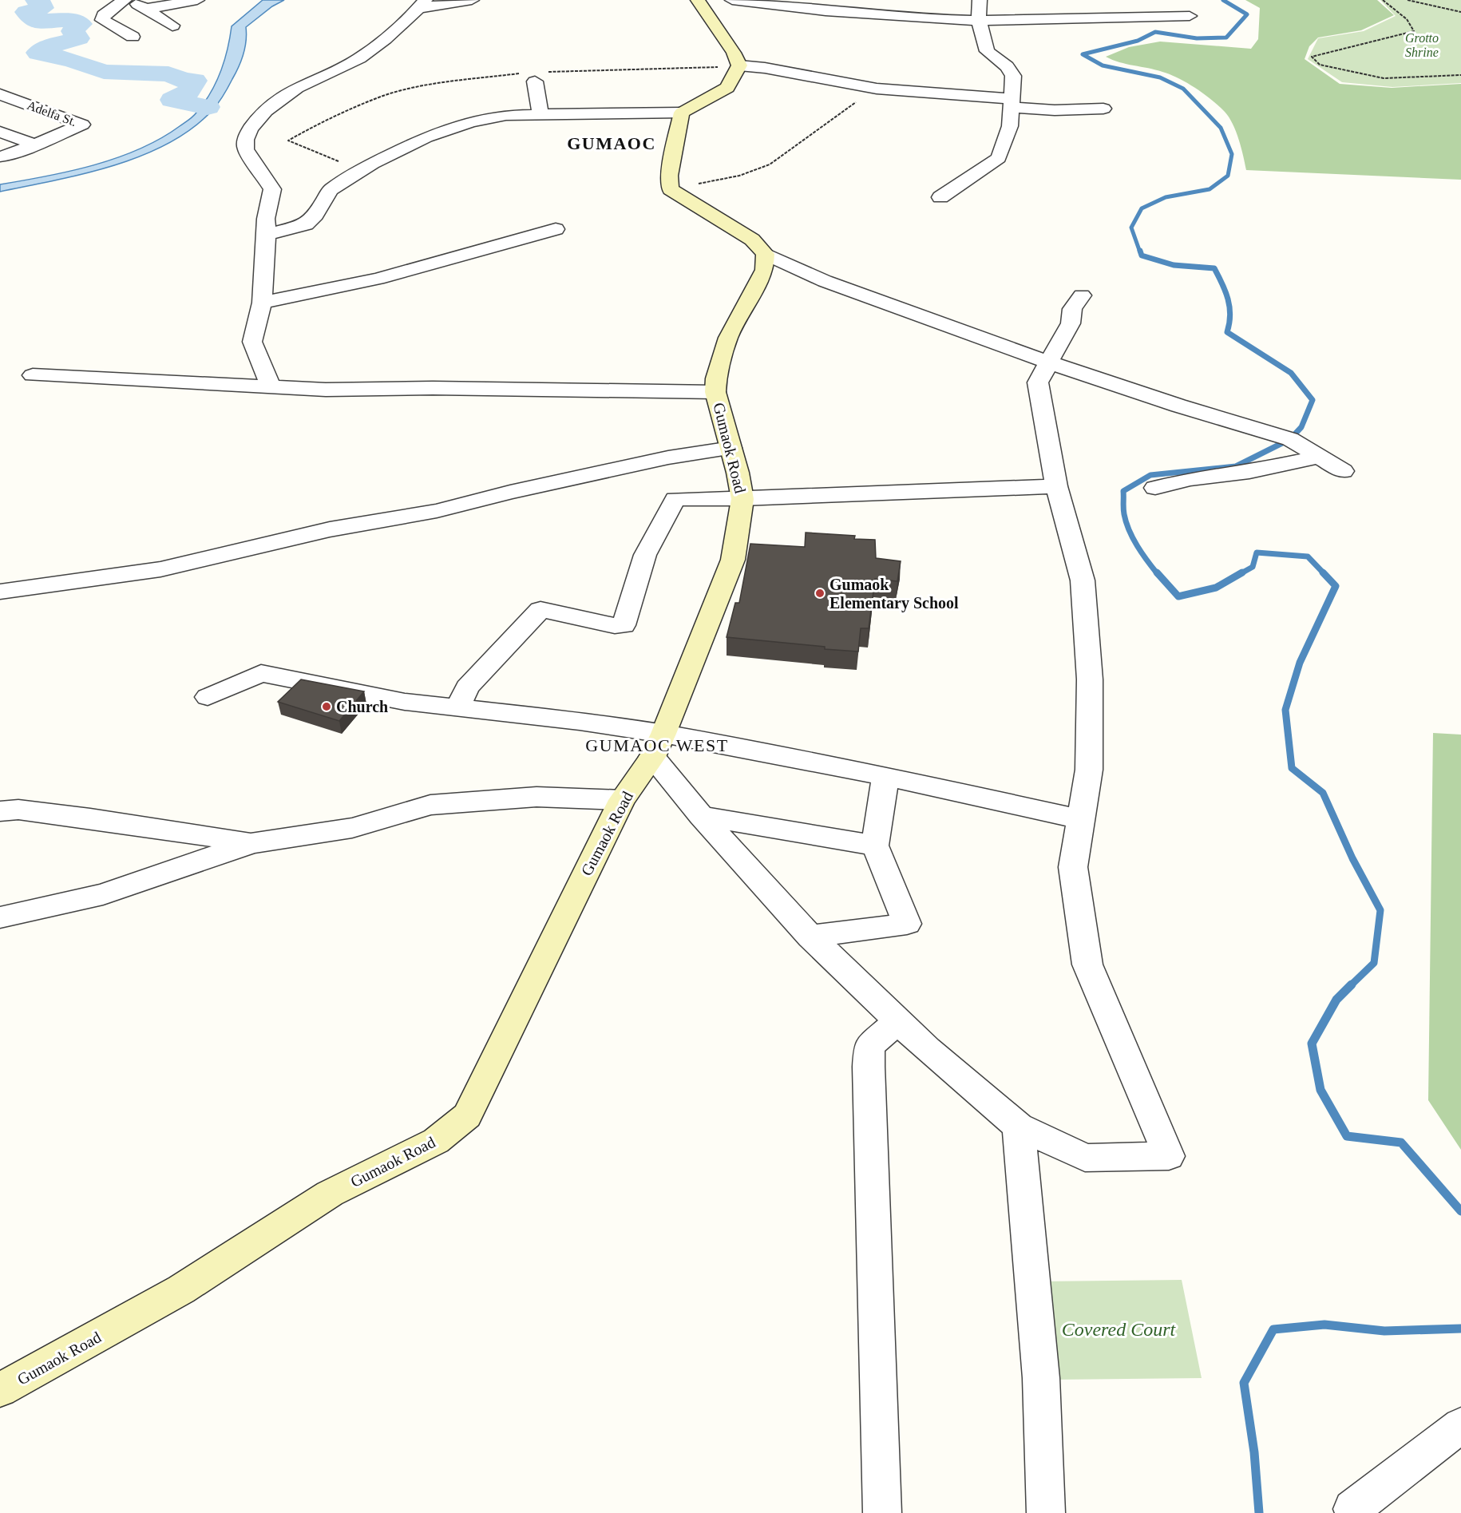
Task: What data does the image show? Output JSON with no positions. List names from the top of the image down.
{
  "streets": {
    "street": ["Adelfa St.", "Gumaok Road"]
  },
  "districts": ["GUMAOC", "GUMAOC WEST"],
  "parks": ["Grotto Shrine", "Covered Court"],
  "places": ["Gumaok Elementary School", "Church"]
}
